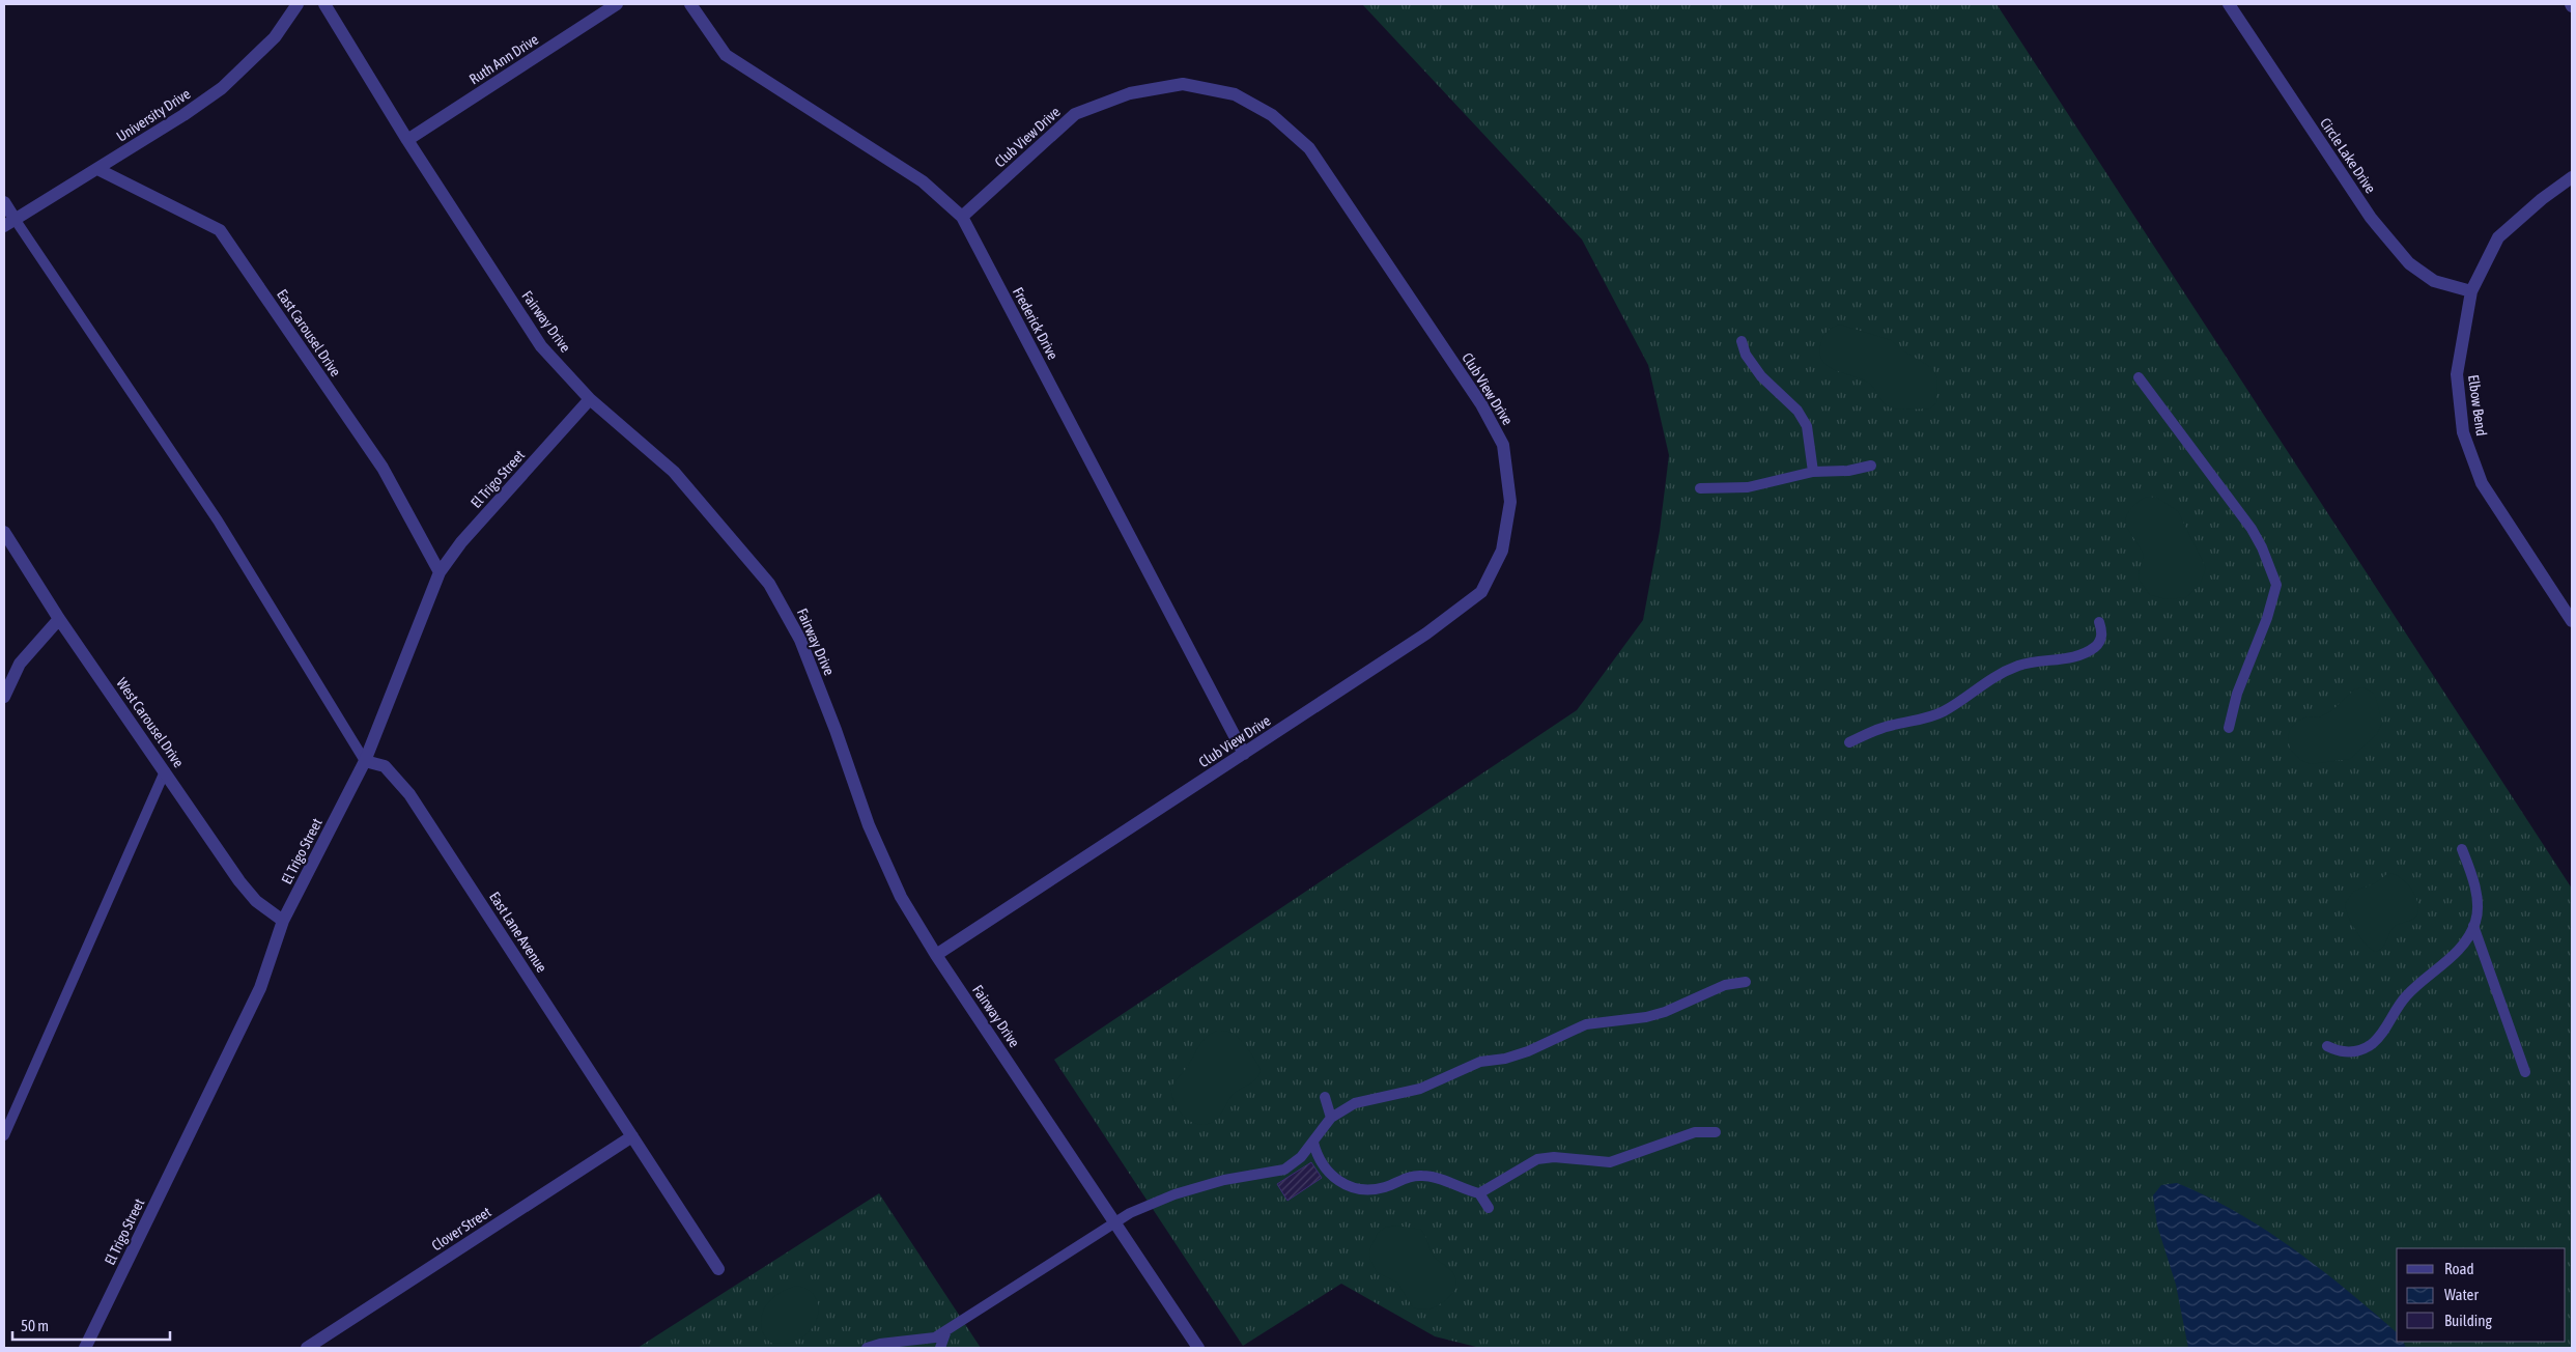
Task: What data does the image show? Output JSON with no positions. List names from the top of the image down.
{
  "streets": {
    "street": [
      "Ruth Ann Drive",
      "University Drive",
      "Club View Drive",
      "Circle Lake Drive",
      "Fairway Drive",
      "Frederick Drive",
      "East Carousel Drive",
      "Elbow Bend",
      "El Trigo Street",
      "West Carousel Drive",
      "East Lane Avenue",
      "Clover Street"
    ]
  },
  "crossings": [
    ["Ruth Ann Drive", "Fairway Drive"],
    ["University Drive", "East Carousel Drive"],
    ["Club View Drive", "Fairway Drive"],
    ["Club View Drive", "Frederick Drive"],
    ["Circle Lake Drive", "Elbow Bend"],
    ["Fairway Drive", "El Trigo Street"],
    ["East Carousel Drive", "El Trigo Street"],
    ["El Trigo Street", "West Carousel Drive"],
    ["El Trigo Street", "East Lane Avenue"],
    ["East Lane Avenue", "Clover Street"]
  ],
  "legend": ["Road", "Water", "Building"],
  "scale_bar": "50 m"
}
